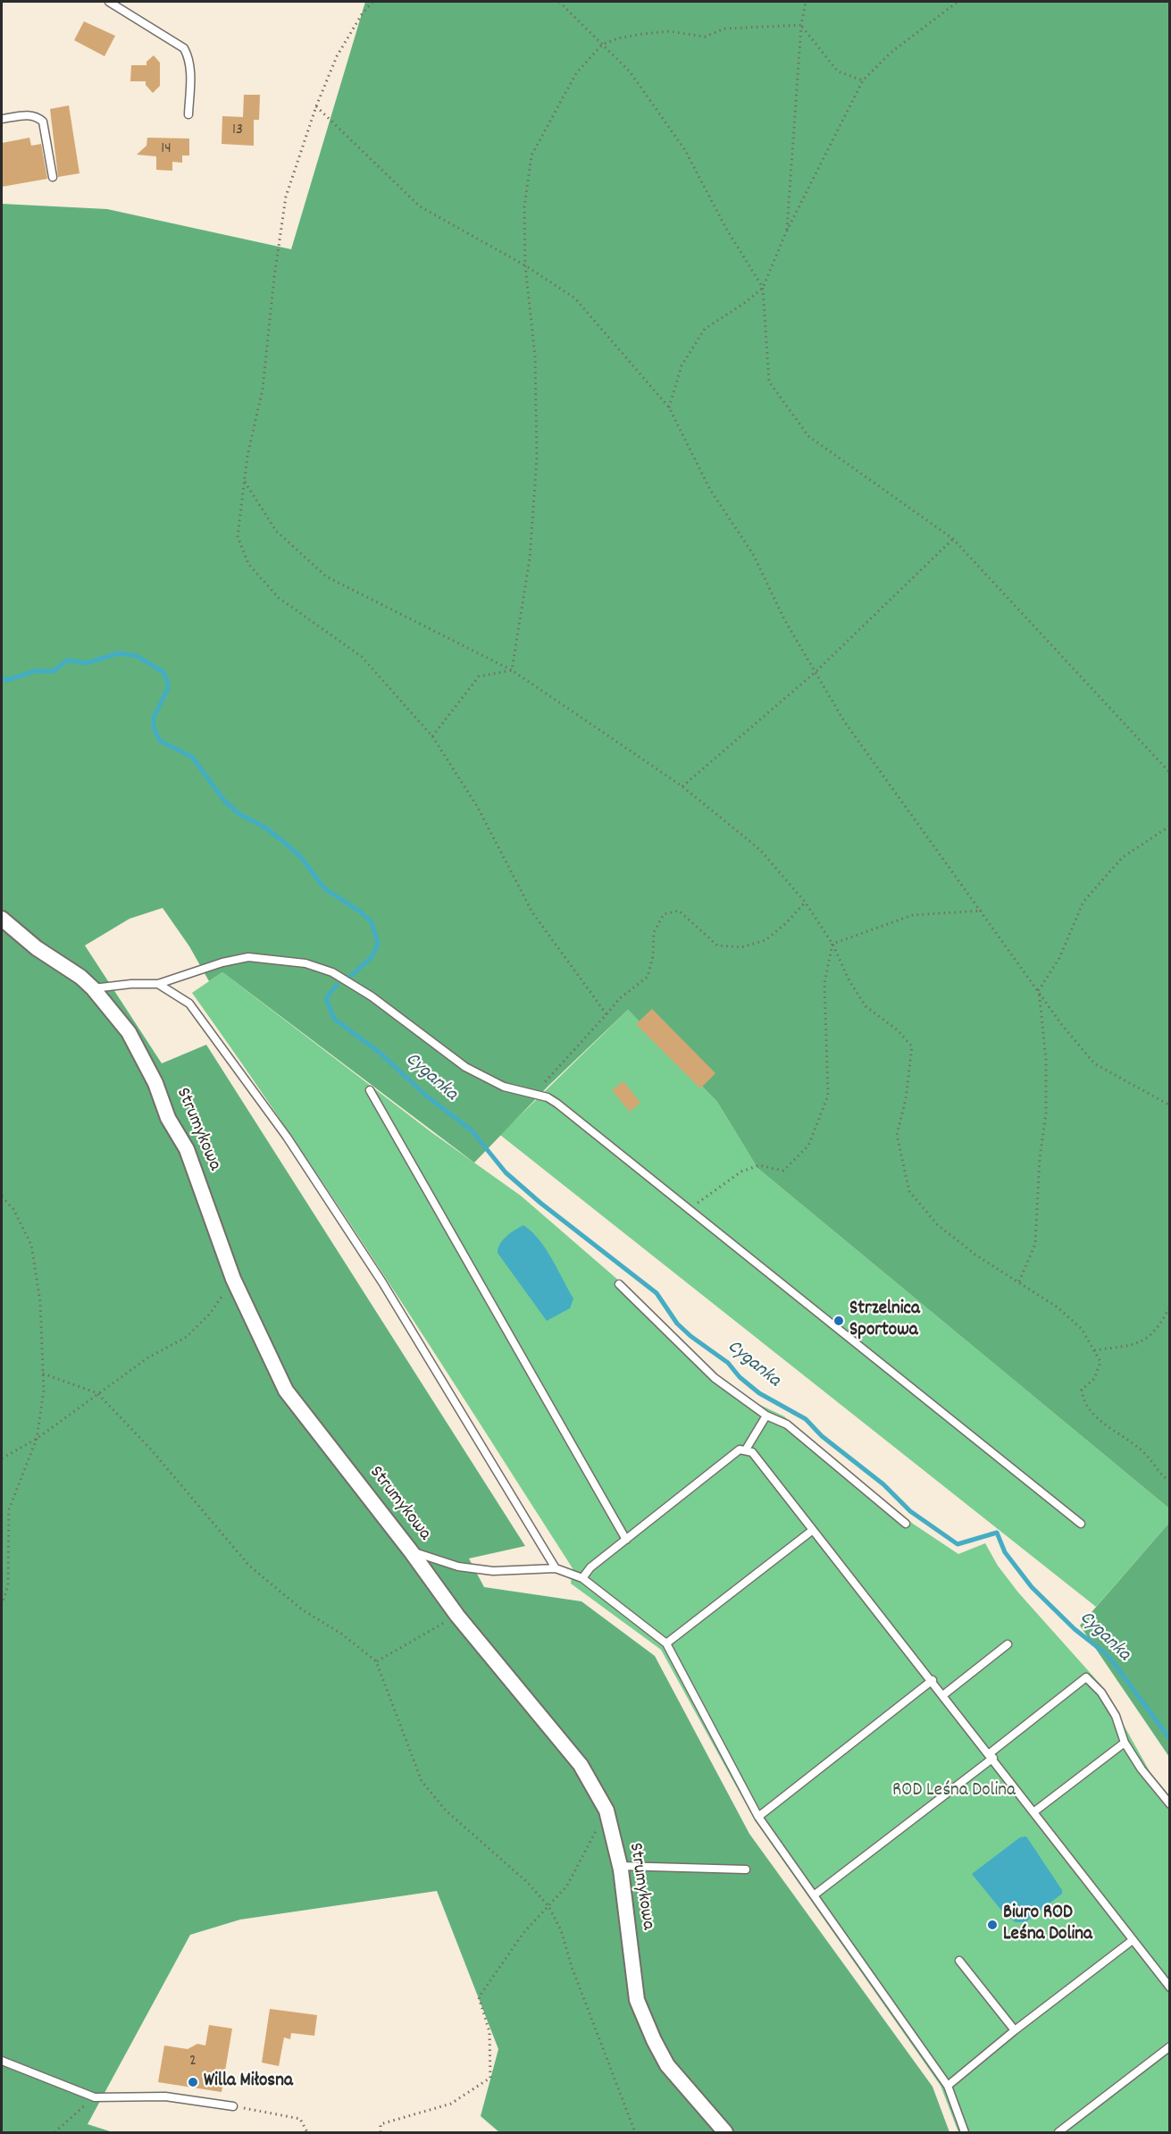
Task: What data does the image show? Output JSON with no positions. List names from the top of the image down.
{
  "streets": {
    "street": ["Strumykowa"]
  },
  "water": ["Cyganka"],
  "parks": ["ROD Leśna Dolina"],
  "places": ["Strzelnica Sportowa", "Biuro ROD Leśna Dolina", "Willa Miłosna"],
  "house_numbers": ["13", "14", "2"]
}
